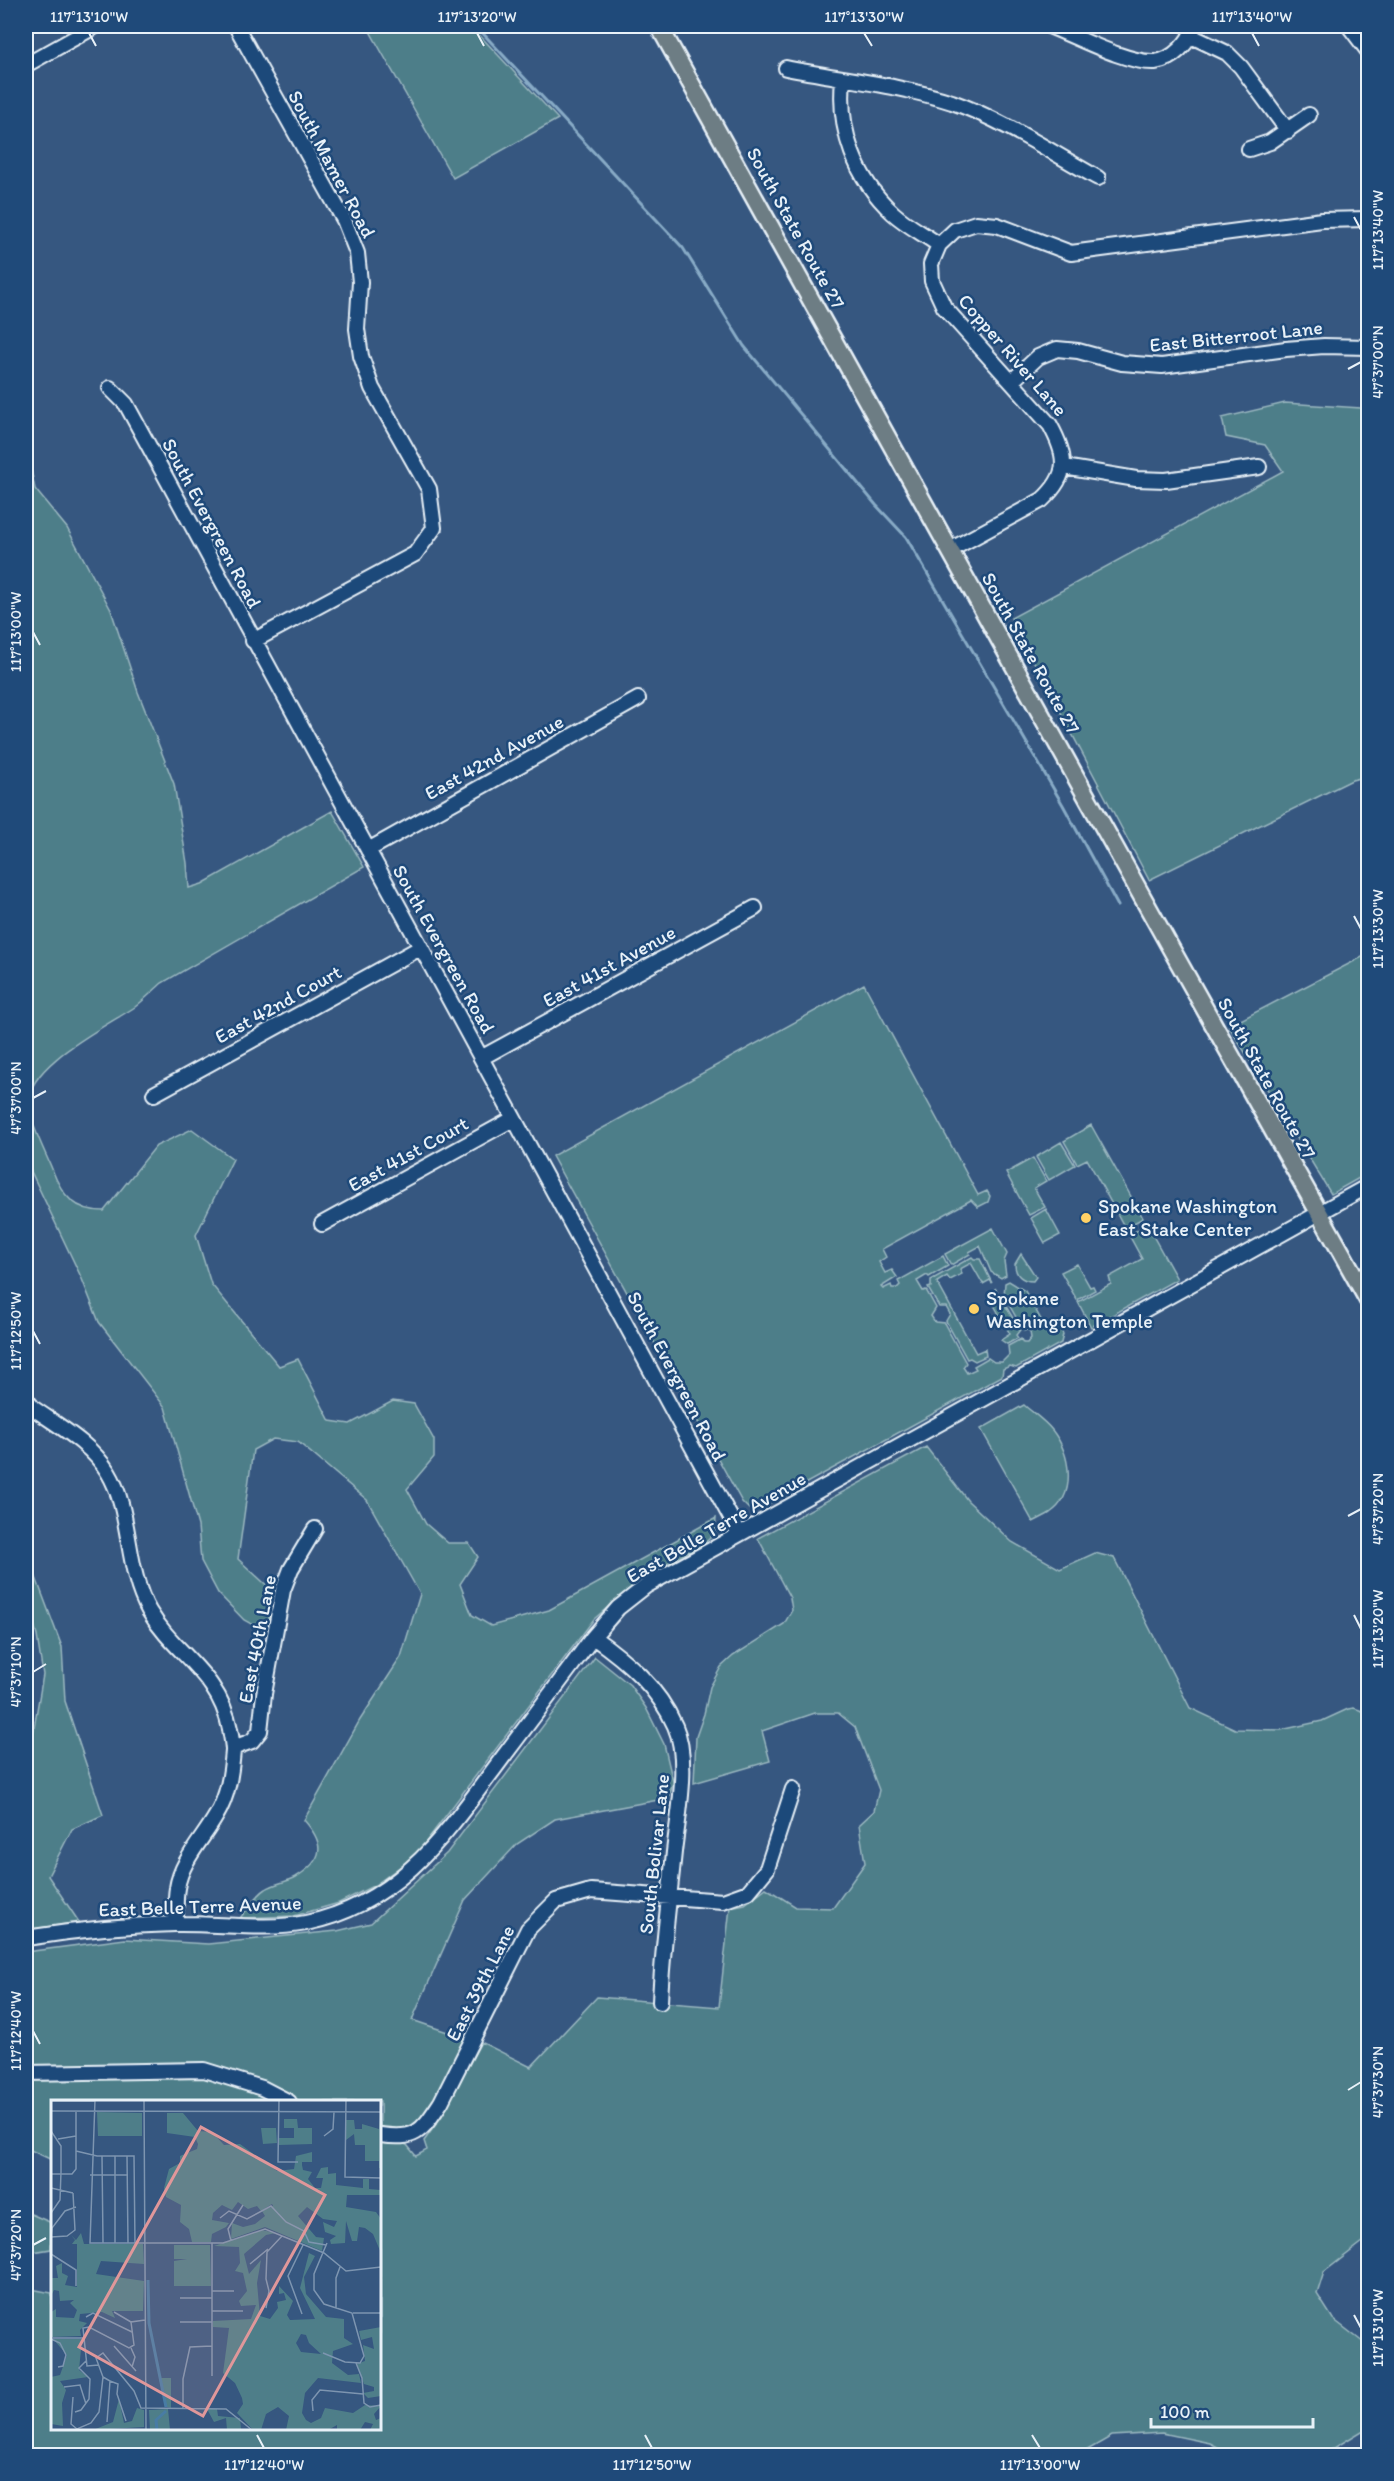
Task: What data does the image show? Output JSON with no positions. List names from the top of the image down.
{
  "streets": {
    "main road": ["South State Route 27"],
    "street": [
      "South Mamer Road",
      "East Bitterroot Lane",
      "Copper River Lane",
      "South Evergreen Road",
      "East 42nd Avenue",
      "East 41st Avenue",
      "East 42nd Court",
      "East 41st Court",
      "East Belle Terre Avenue",
      "East 40th Lane",
      "South Bolivar Lane",
      "East 39th Lane"
    ]
  },
  "crossings": [
    ["South Mamer Road", "South Evergreen Road"],
    ["South State Route 27", "East Belle Terre Avenue"],
    ["East Bitterroot Lane", "Copper River Lane"],
    ["South Evergreen Road", "East 42nd Avenue"],
    ["South Evergreen Road", "East 41st Avenue"],
    ["South Evergreen Road", "East 42nd Court"],
    ["South Evergreen Road", "East 41st Court"],
    ["South Evergreen Road", "East Belle Terre Avenue"],
    ["East Belle Terre Avenue", "South Bolivar Lane"],
    ["South Bolivar Lane", "East 39th Lane"]
  ],
  "places": ["Spokane Washington East Stake Center", "Spokane Washington Temple"],
  "scale_bar": "100 m",
  "coordinates": [
    "117°13'10\"W",
    "117°13'20\"W",
    "117°13'30\"W",
    "117°13'40\"W",
    "47°37'00\"N",
    "117°13'00\"W",
    "117°12'50\"W",
    "47°37'20\"N",
    "47°37'10\"N",
    "117°12'40\"W",
    "47°37'30\"N"
  ]
}
